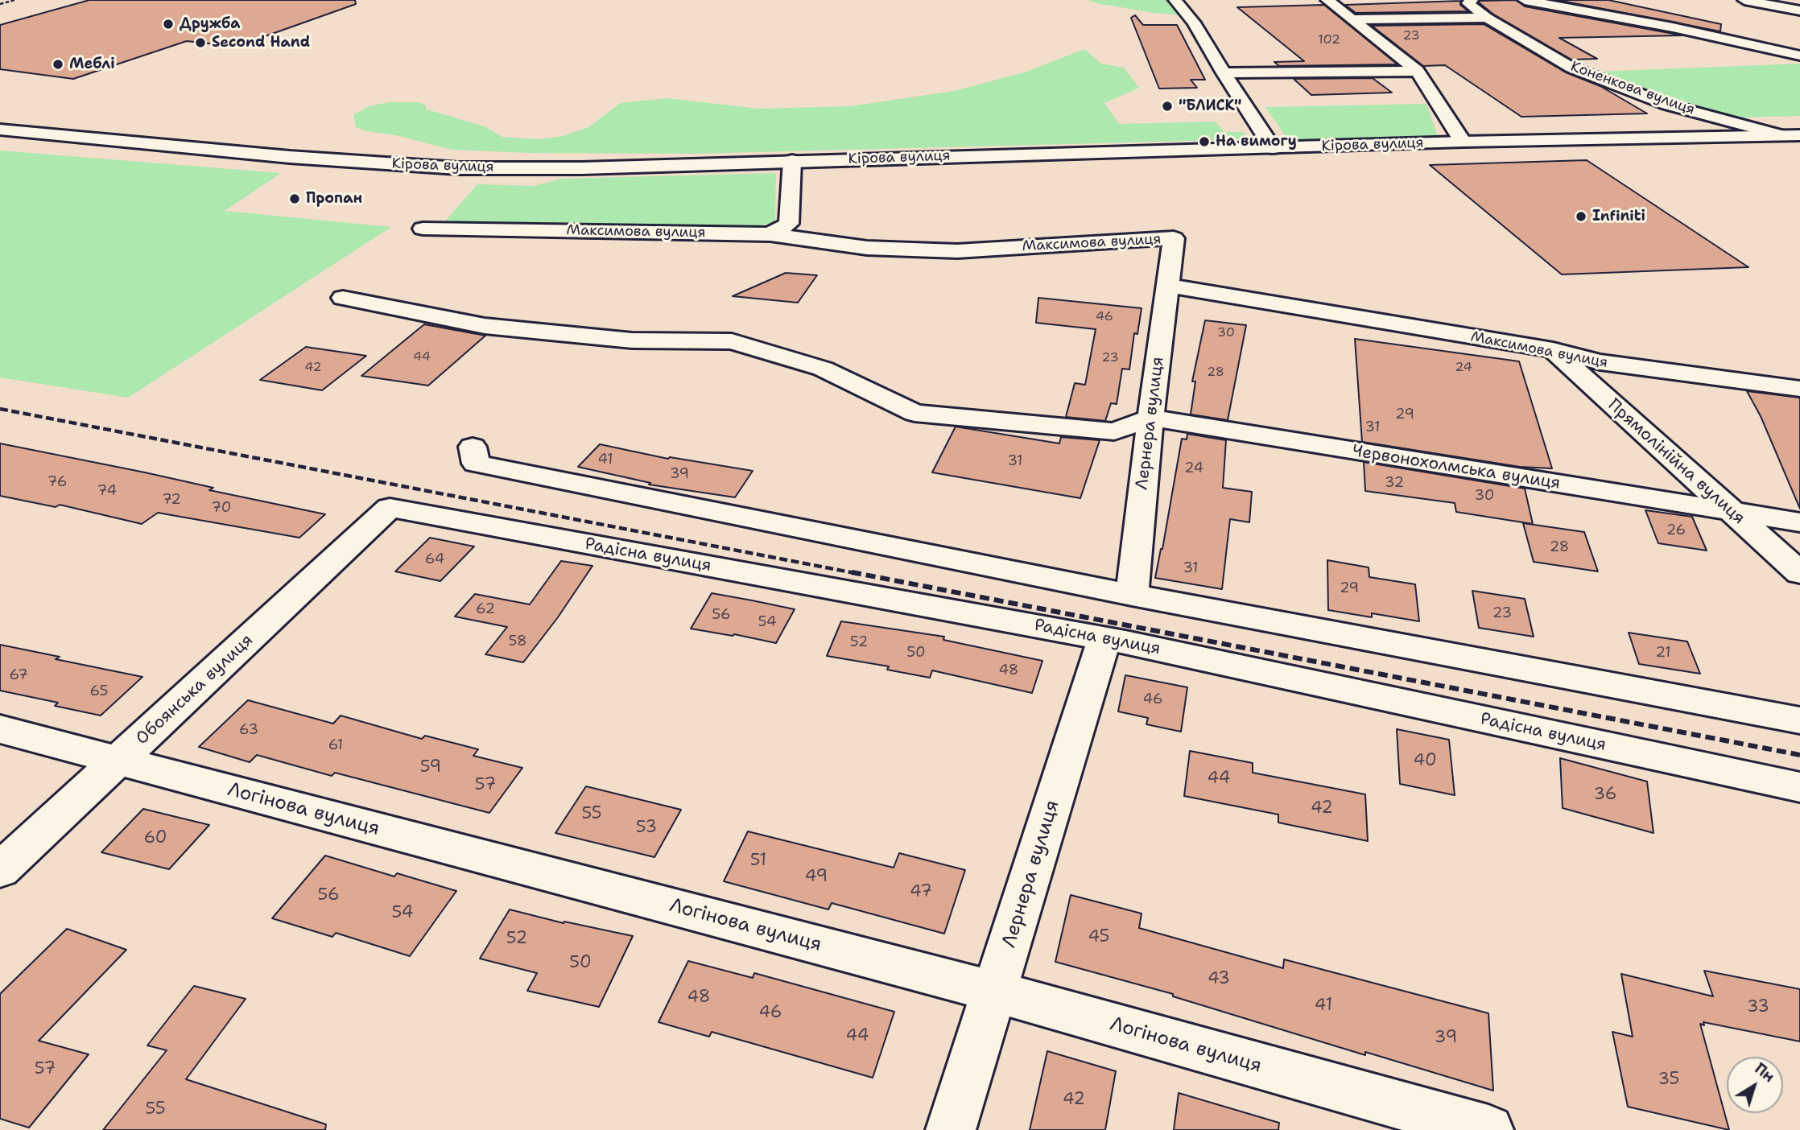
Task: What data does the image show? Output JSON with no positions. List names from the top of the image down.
{
  "streets": {
    "street": [
      "Коненкова вулиця",
      "Кірова вулиця",
      "Максимова вулиця",
      "Лернера вулиця",
      "Прямолінійна вулиця",
      "Червонохолмська вулиця",
      "Радісна вулиця",
      "Обоянська вулиця",
      "Логінова вулиця"
    ]
  },
  "crossings": [
    ["Коненкова вулиця", "Кірова вулиця"],
    ["Максимова вулиця", "Лернера вулиця"],
    ["Максимова вулиця", "Прямолінійна вулиця"],
    ["Лернера вулиця", "Червонохолмська вулиця"],
    ["Лернера вулиця", "Радісна вулиця"],
    ["Лернера вулиця", "Логінова вулиця"],
    ["Прямолінійна вулиця", "Червонохолмська вулиця"],
    ["Радісна вулиця", "Обоянська вулиця"],
    ["Обоянська вулиця", "Логінова вулиця"]
  ],
  "places": [
    "Дружба",
    "Second Hand",
    "Меблі",
    "\"БЛИСК\"",
    "На вимогу",
    "Пропан",
    "Infiniti"
  ],
  "house_numbers": [
    "23",
    "102",
    "46",
    "30",
    "44",
    "23",
    "42",
    "24",
    "28",
    "29",
    "31",
    "41",
    "31",
    "24",
    "39",
    "76",
    "32",
    "74",
    "30",
    "72",
    "70",
    "26",
    "28",
    "64",
    "31",
    "29",
    "62",
    "23",
    "56",
    "54",
    "58",
    "52",
    "50",
    "21",
    "48",
    "67",
    "65",
    "46",
    "63",
    "61",
    "40",
    "59",
    "44",
    "57",
    "36",
    "42",
    "55",
    "53",
    "60",
    "51",
    "49",
    "47",
    "56",
    "54",
    "45",
    "52",
    "50",
    "43",
    "48",
    "41",
    "33",
    "46",
    "44",
    "39",
    "57",
    "35",
    "42",
    "55"
  ],
  "north": "top right"
}
